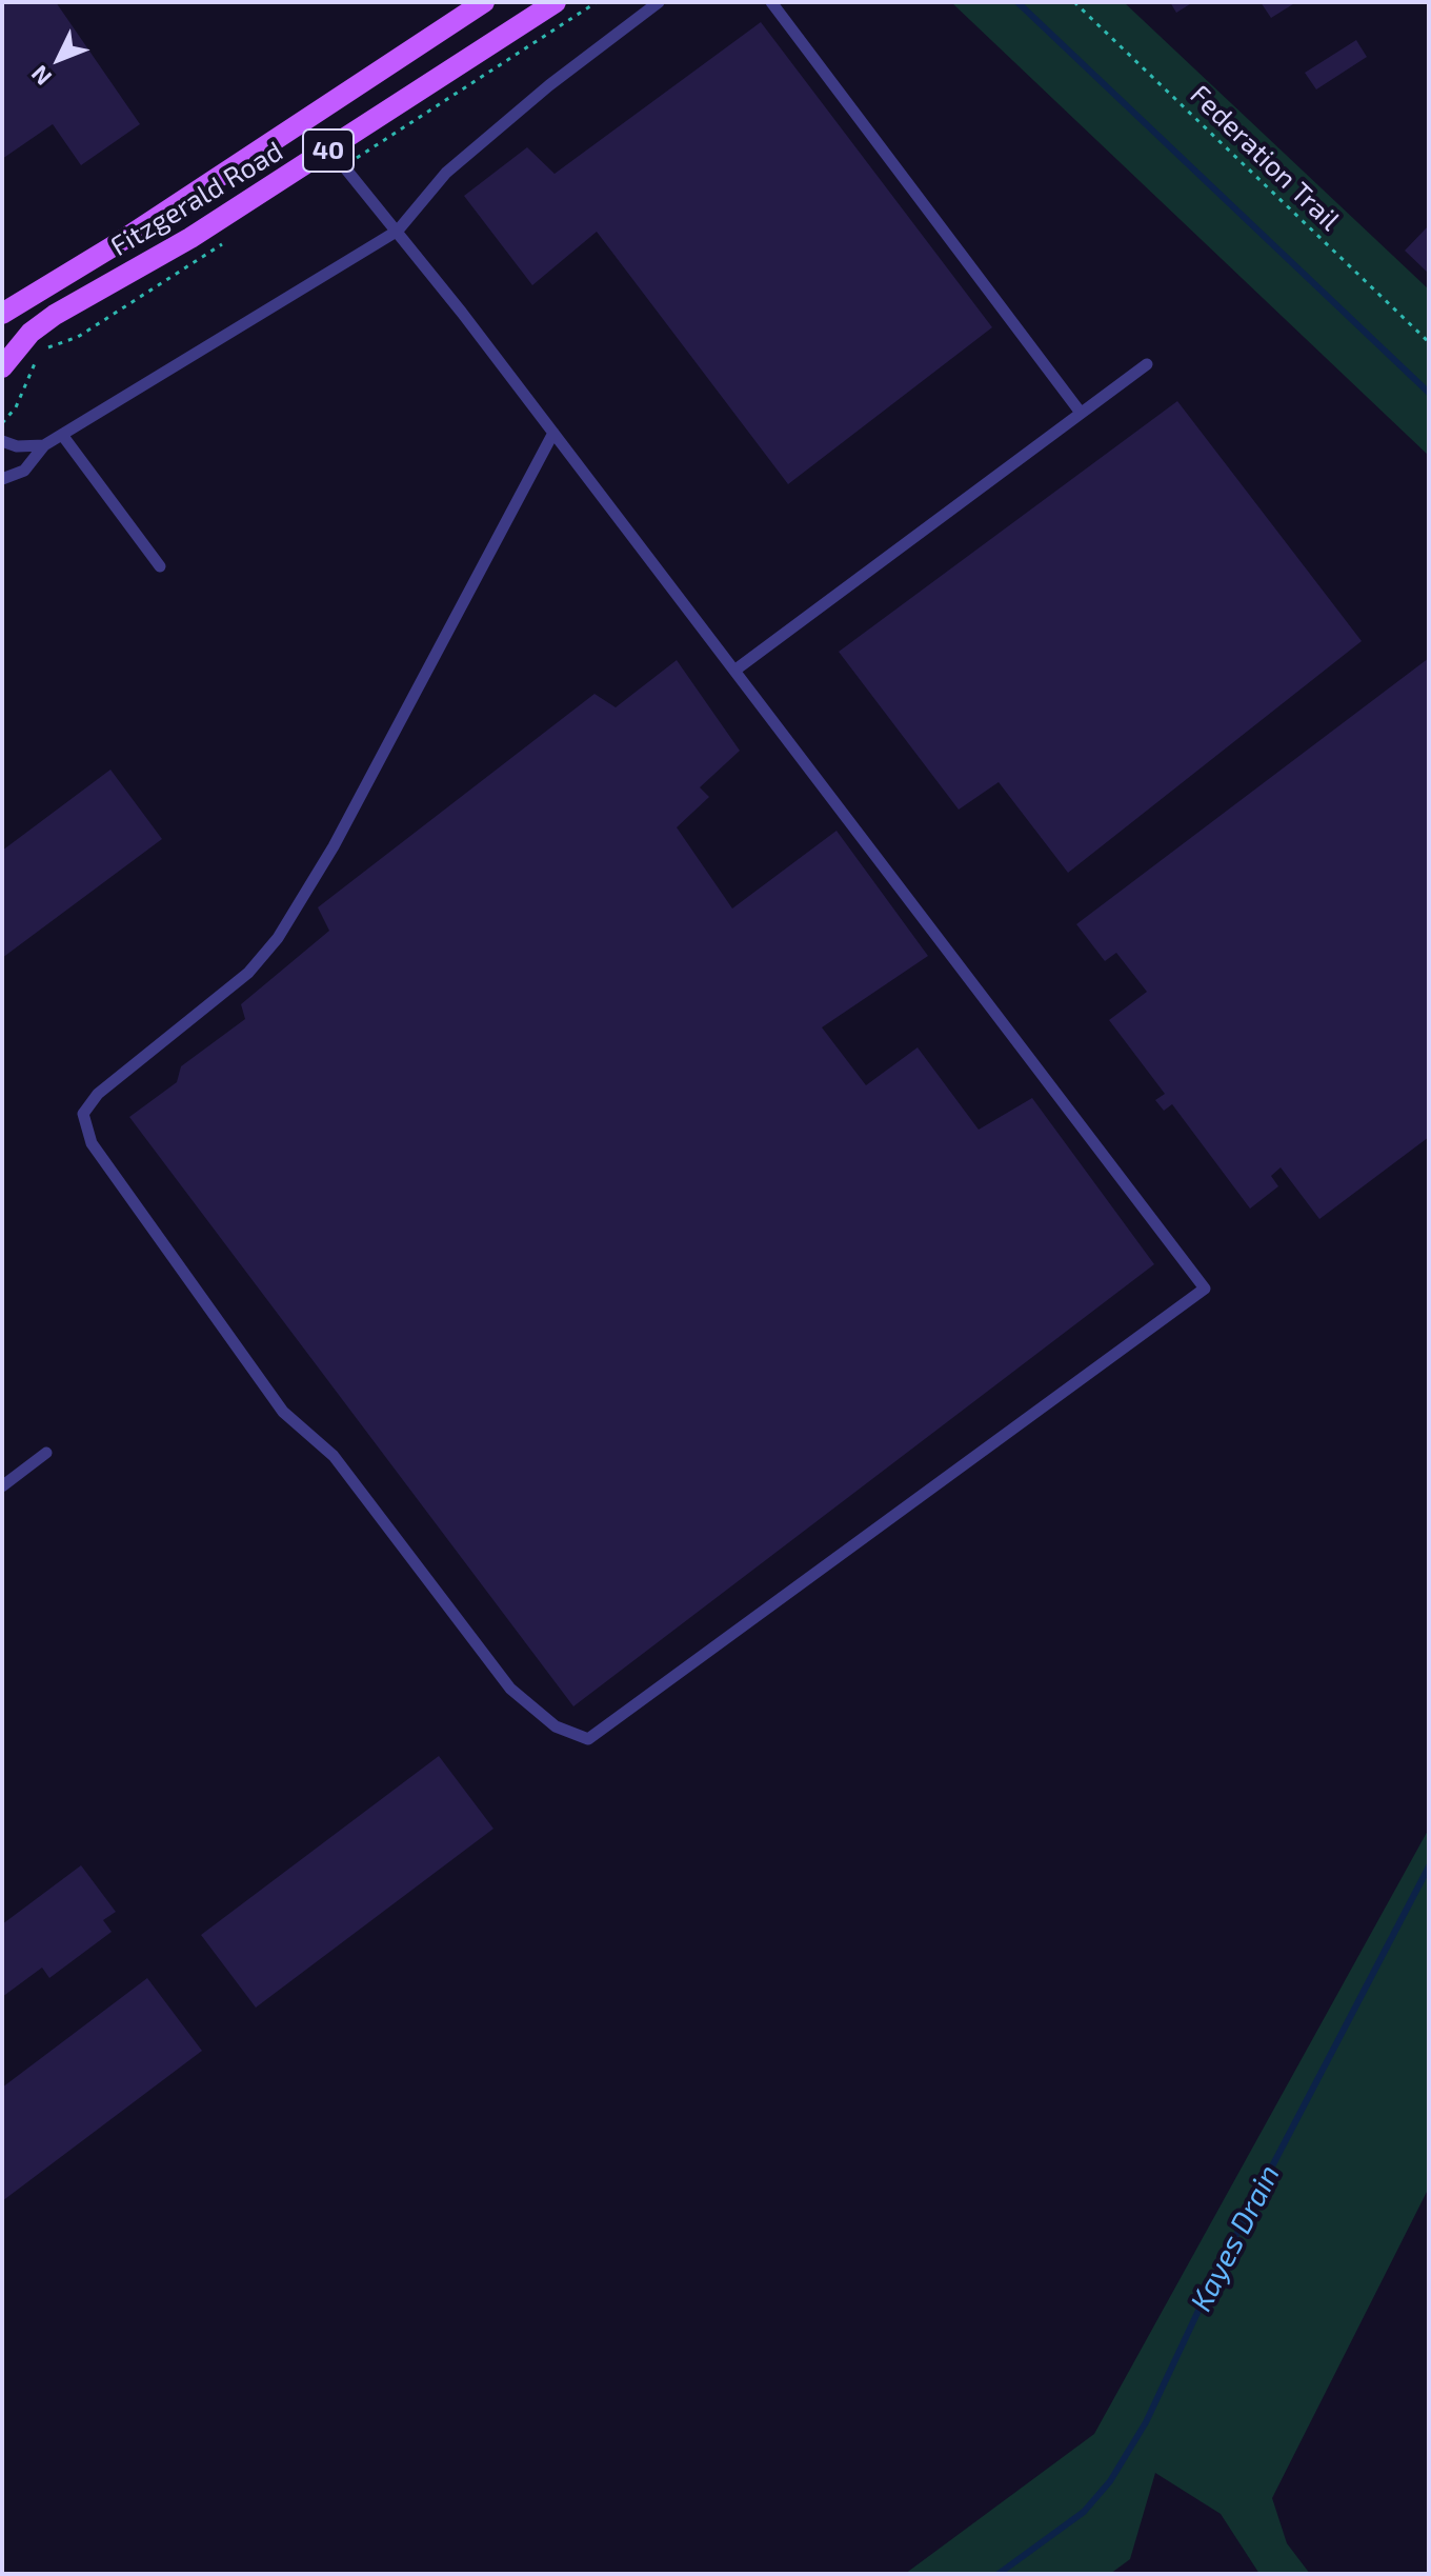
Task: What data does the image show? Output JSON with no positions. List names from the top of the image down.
{
  "streets": {
    "main road": ["40", "Fitzgerald Road"],
    "path": ["Federation Trail"]
  },
  "water": ["Kayes Drain"],
  "north": "bottom left"
}
